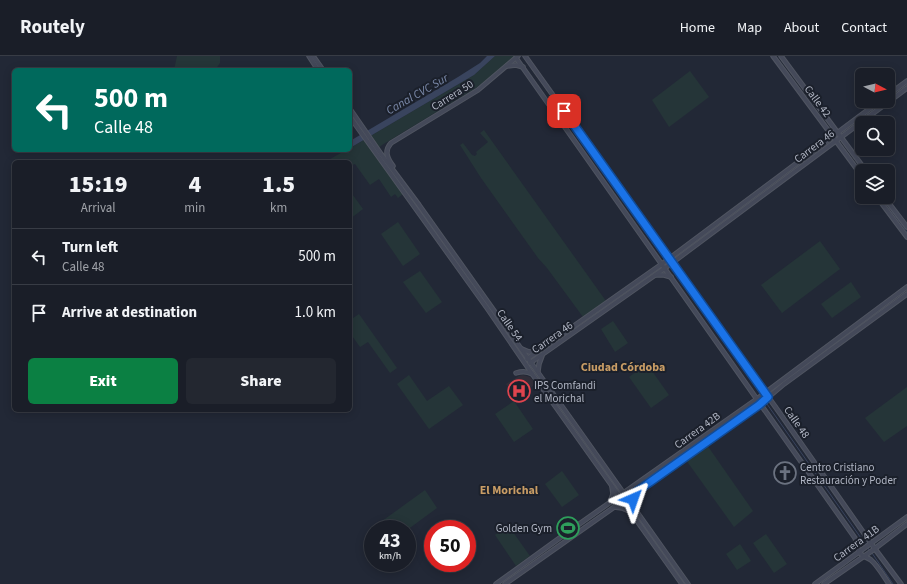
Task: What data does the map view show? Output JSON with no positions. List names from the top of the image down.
{
  "streets": {
    "street": [
      "Carrera 50",
      "Calle 42",
      "Carrera 46",
      "Calle 54",
      "Calle 48",
      "Carrera 42B",
      "Carrera 41B"
    ]
  },
  "crossings": [
    ["Carrera 50", "Calle 54"],
    ["Carrera 50", "Calle 48"],
    ["Calle 42", "Carrera 46"],
    ["Carrera 46", "Calle 54"],
    ["Carrera 46", "Calle 48"],
    ["Calle 54", "Carrera 42B"],
    ["Calle 48", "Carrera 42B"],
    ["Calle 48", "Carrera 41B"]
  ],
  "districts": ["Ciudad Córdoba", "El Morichal"],
  "water": ["Canal CVC Sur"],
  "places": {
    "hospital": ["IPS Comfandi el Morichal"],
    "church": ["Centro Cristiano Restauración y Poder"],
    "sports": ["Golden Gym"]
  },
  "north": "right",
  "page": {
    "header": "Routely",
    "nav": [
      "Home",
      "Map",
      "About",
      "Contact"
    ],
    "turn": ["500 m", "Calle 48"],
    "eta": [
      "15:19",
      "Arrival",
      "4",
      "min",
      "1.5",
      "km"
    ],
    "list": [
      {
        "name": "Turn left",
        "note": "Calle 48",
        "value": "500 m"
      },
      {
        "name": "Arrive at destination",
        "value": "1.0 km"
      }
    ],
    "buttons": ["Exit", "Share"],
    "speed": "43 km/h",
    "limit": "50"
  }
}
